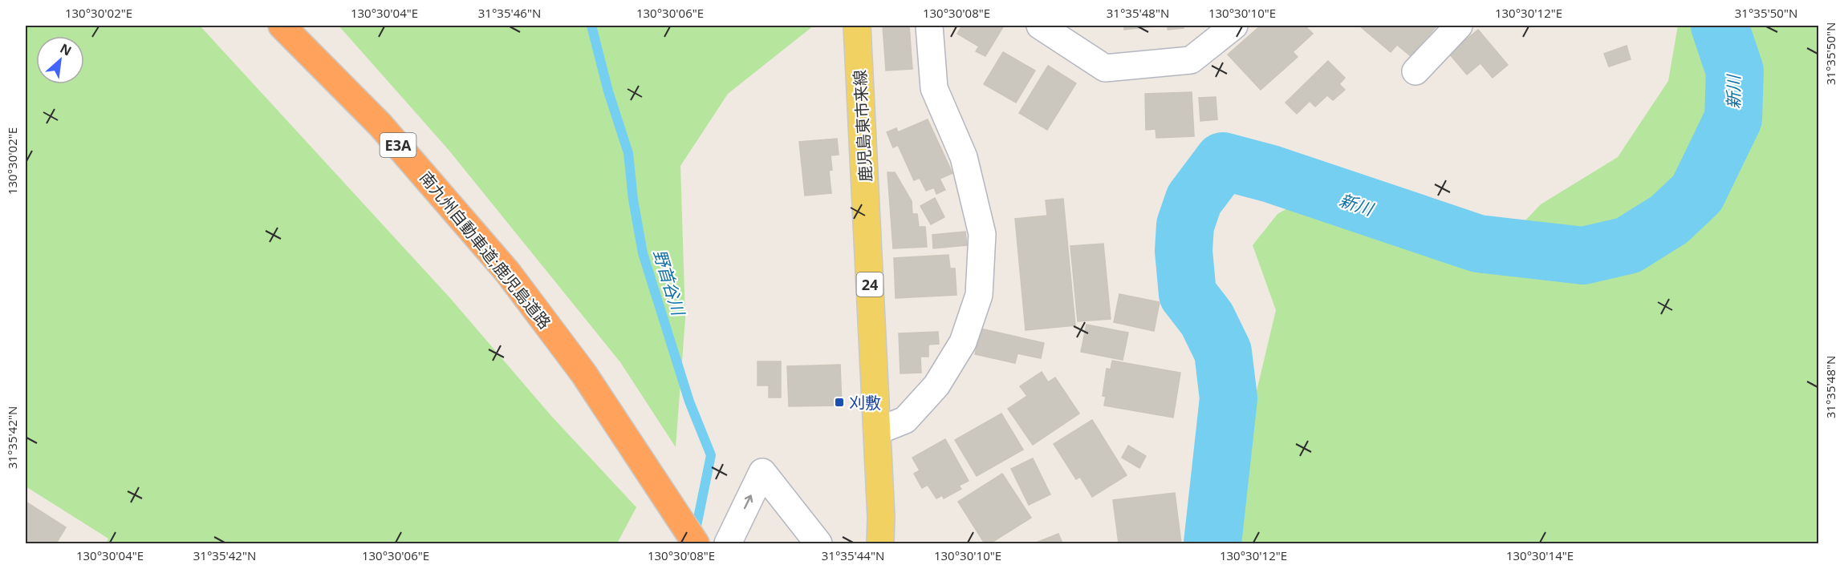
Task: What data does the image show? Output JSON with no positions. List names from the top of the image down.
{
  "streets": {
    "highway": ["E3A", "南九州自動車道;鹿児島道路"],
    "main road": ["鹿児島東市来線", "24"]
  },
  "water": ["新川", "野首谷川"],
  "places": {
    "transit": ["刈敷"]
  },
  "north": "top right",
  "coordinates": [
    "130°30'02\"E",
    "130°30'04\"E",
    "31°35'46\"N",
    "130°30'06\"E",
    "130°30'08\"E",
    "31°35'48\"N",
    "130°30'10\"E",
    "130°30'12\"E",
    "31°35'50\"N",
    "31°35'42\"N",
    "31°35'44\"N",
    "130°30'14\"E"
  ]
}
